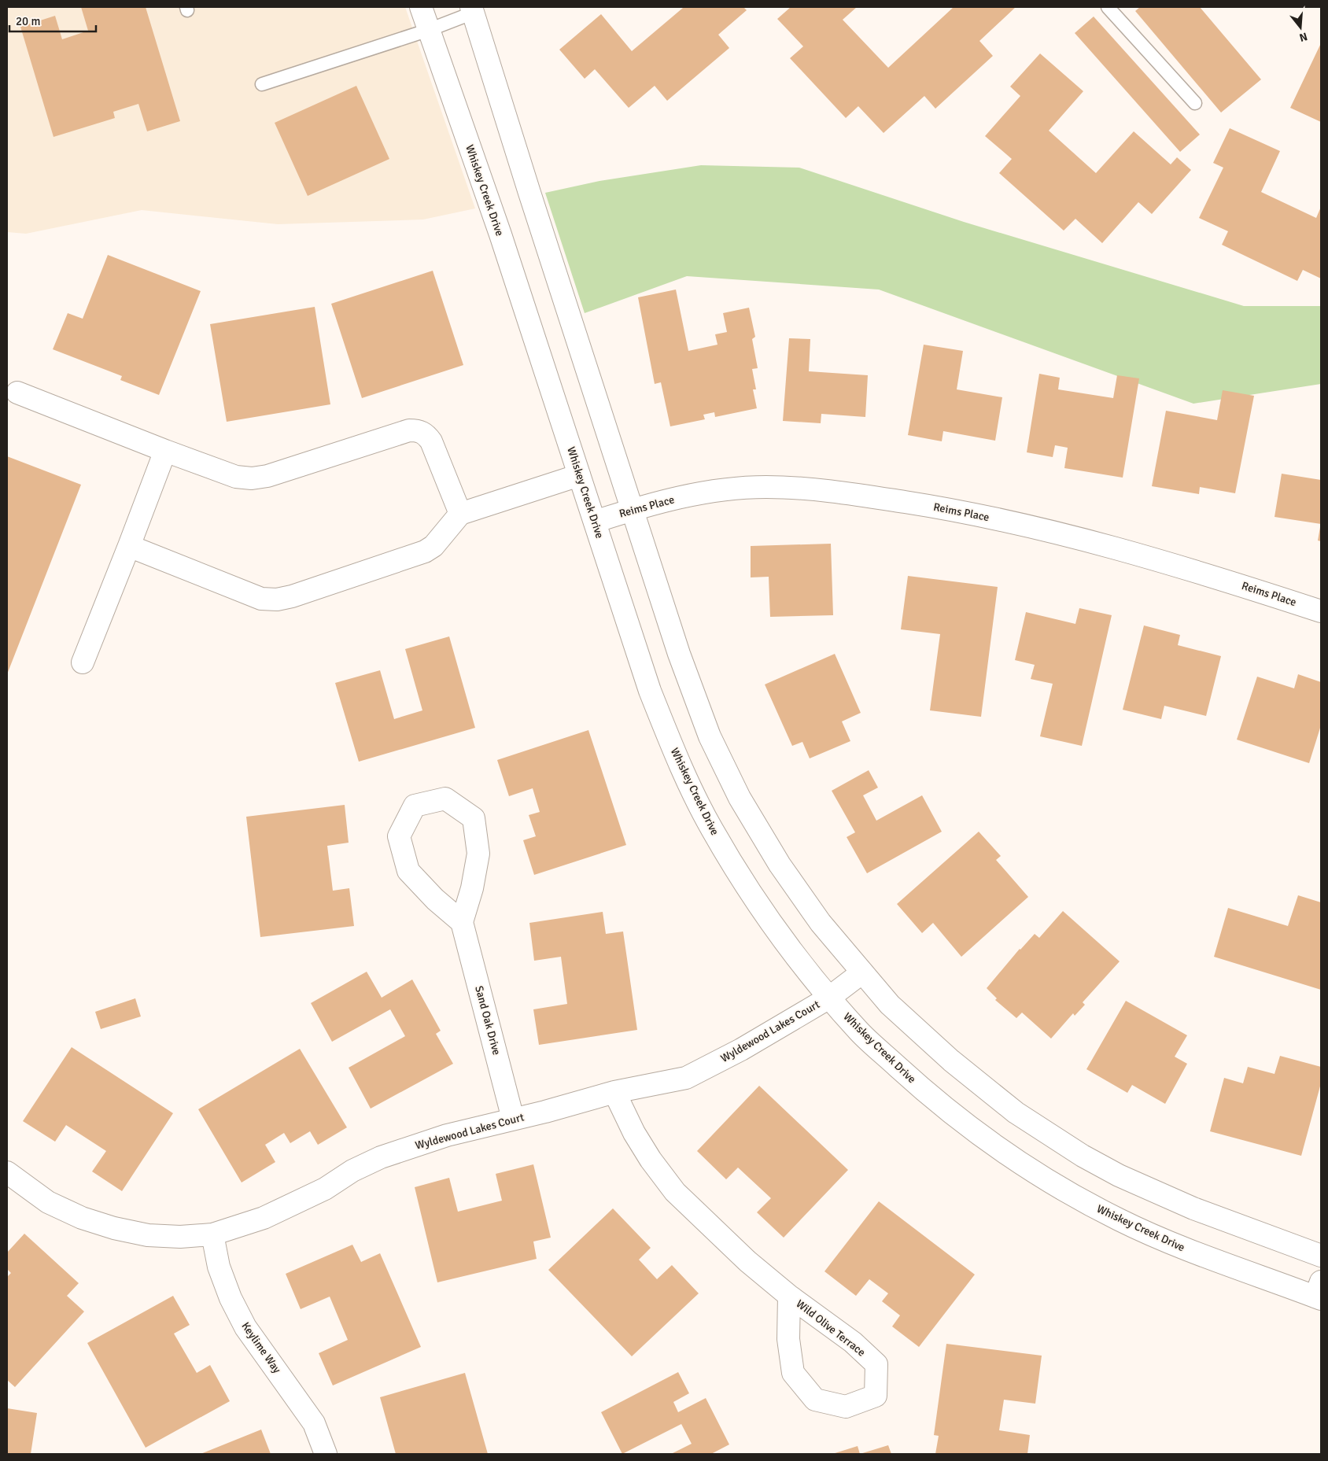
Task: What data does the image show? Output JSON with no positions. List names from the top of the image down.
{
  "streets": {
    "street": [
      "Whiskey Creek Drive",
      "Reims Place",
      "Sand Oak Drive",
      "Wyldewood Lakes Court",
      "Wild Olive Terrace",
      "Keylime Way"
    ]
  },
  "crossings": [
    ["Whiskey Creek Drive", "Reims Place"],
    ["Whiskey Creek Drive", "Wyldewood Lakes Court"],
    ["Sand Oak Drive", "Wyldewood Lakes Court"],
    ["Wyldewood Lakes Court", "Wild Olive Terrace"],
    ["Wyldewood Lakes Court", "Keylime Way"]
  ],
  "scale_bar": "20 m",
  "north": "bottom"
}
